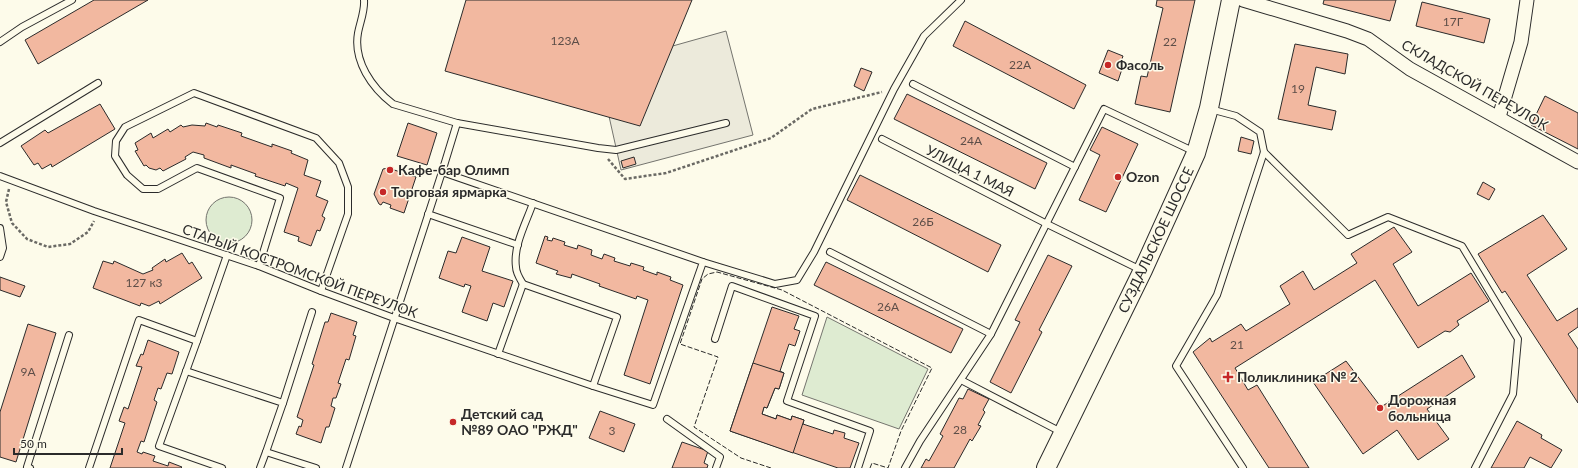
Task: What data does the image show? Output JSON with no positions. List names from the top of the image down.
{
  "streets": {
    "main road": ["СУЗДАЛЬСКОЕ ШОССЕ"],
    "street": ["СКЛАДСКОЙ ПЕРЕУЛОК"],
    "lane": ["УЛИЦА 1 МАЯ", "СТАРЫЙ КОСТРОМСКОЙ ПЕРЕУЛОК"]
  },
  "crossings": [
    ["УЛИЦА 1 МАЯ", "СУЗДАЛЬСКОЕ ШОССЕ"]
  ],
  "places": {
    "other": [
      "Фасоль",
      "Кафе-бар Олимп",
      "Ozon",
      "Торговая ярмарка",
      "Дорожная больница",
      "Детский сад №89 ОАО \"РЖД\""
    ],
    "health": ["Поликлиника № 2"]
  },
  "house_numbers": [
    "17Г",
    "123А",
    "22",
    "22А",
    "19",
    "24А",
    "26Б",
    "127 к3",
    "26А",
    "21",
    "9А",
    "28",
    "3"
  ],
  "scale_bar": "50 m"
}
